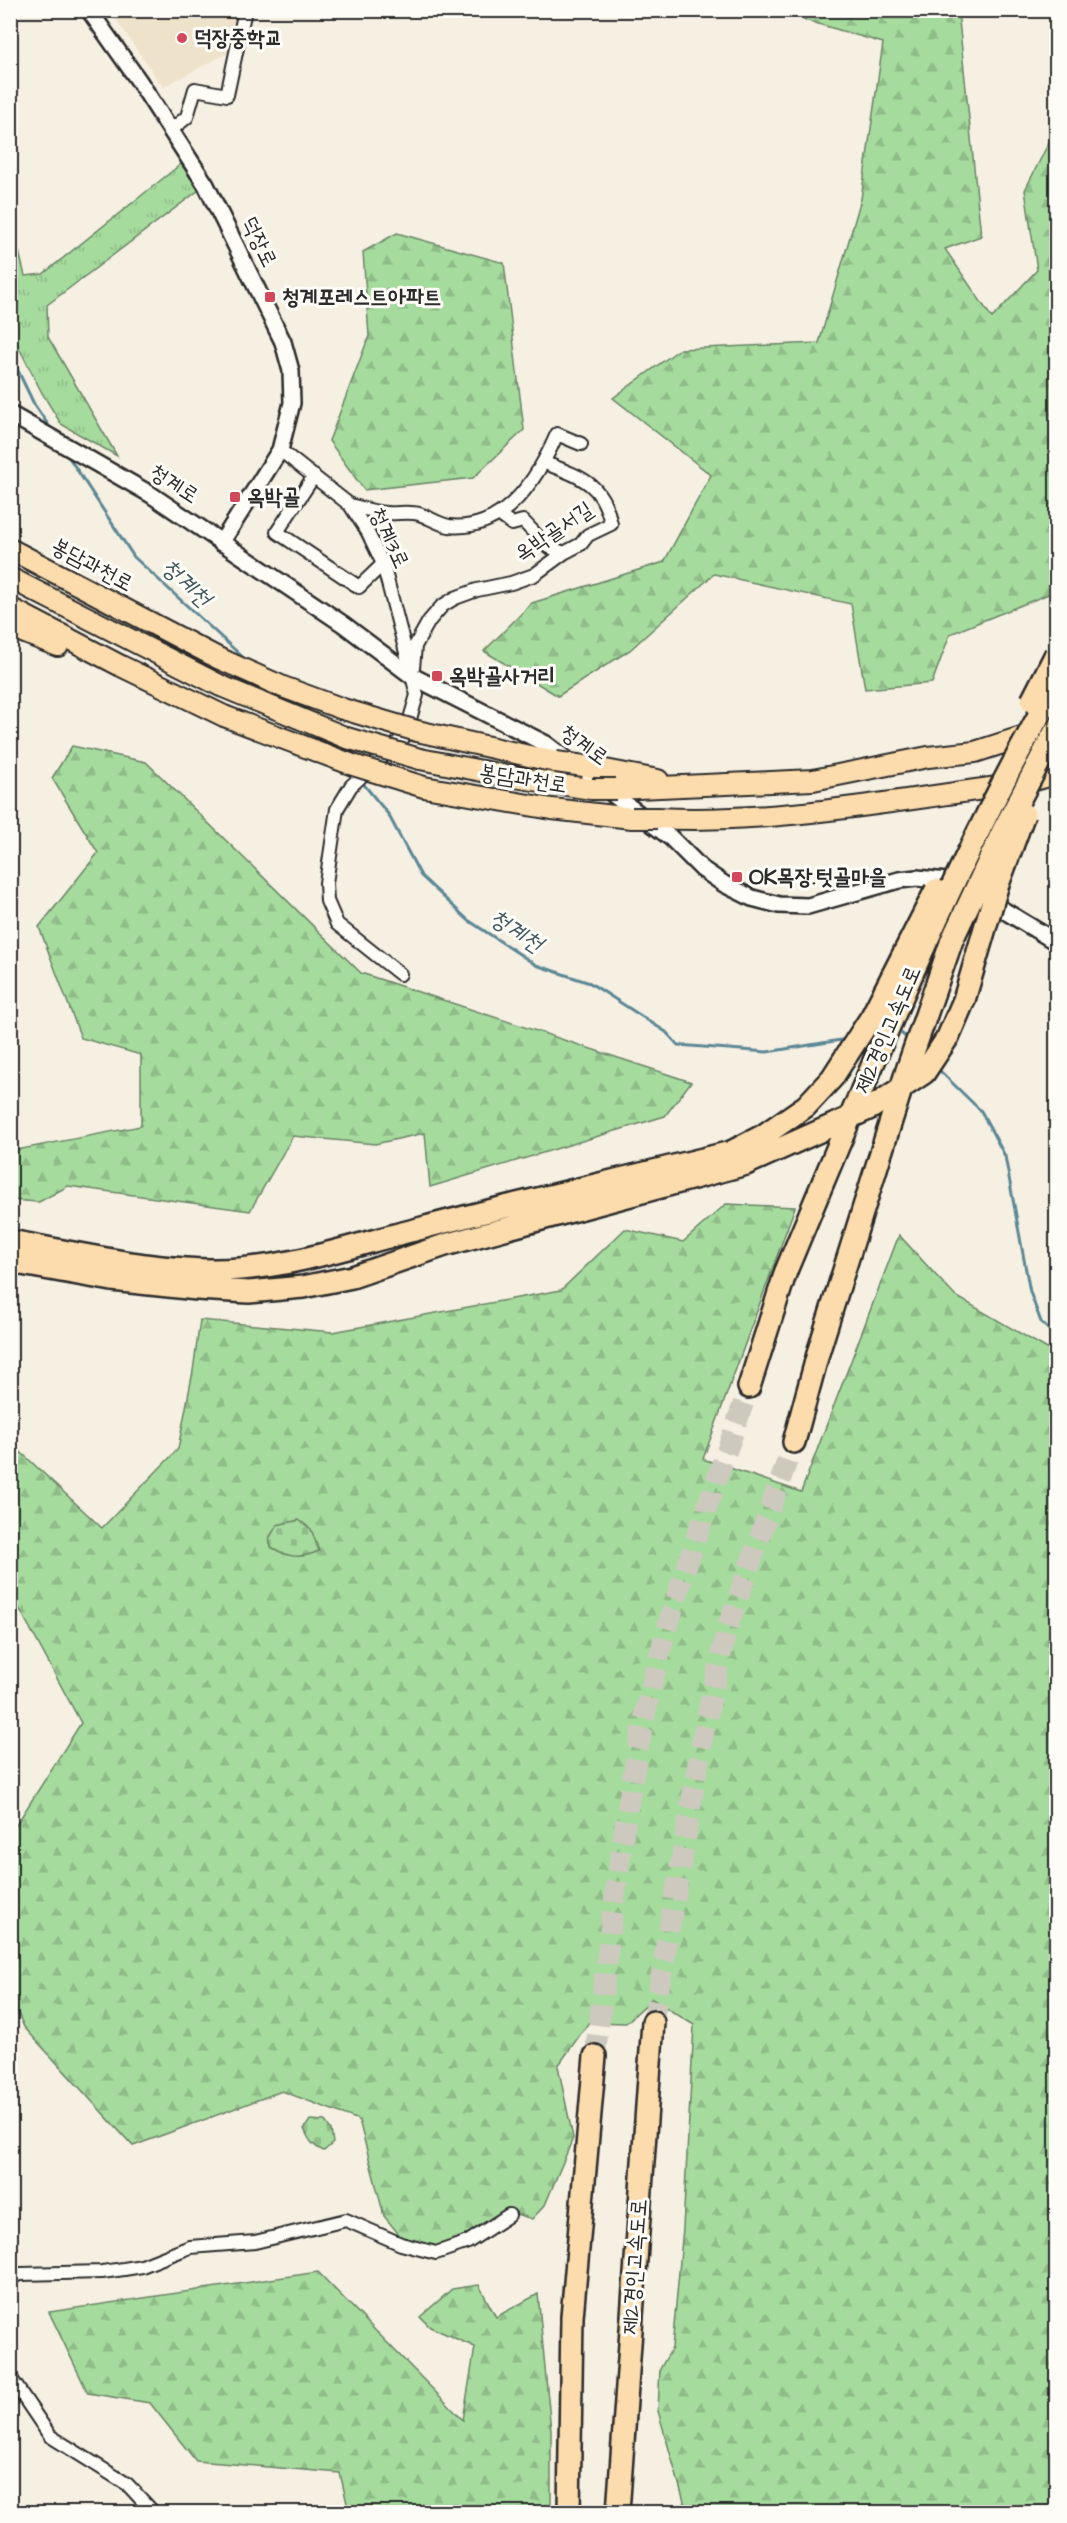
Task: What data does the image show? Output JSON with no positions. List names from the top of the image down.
{
  "streets": {
    "highway": ["봉담과천로", "제2경인고속도로"],
    "street": [
      "덕장로",
      "청계로",
      "옥박골서길",
      "청계3로"
    ]
  },
  "crossings": [
    ["덕장로", "청계로"],
    ["덕장로", "청계3로"],
    ["청계로", "옥박골서길"],
    ["청계로", "청계3로"],
    ["옥박골서길", "청계3로"],
    ["봉담과천로", "제2경인고속도로"]
  ],
  "water": ["청계천"],
  "places": {
    "other": ["덕장중학교"],
    "transit": [
      "청계포레스트아파트",
      "옥박골",
      "옥박골사거리",
      "OK목장.텃골마을"
    ]
  }
}
